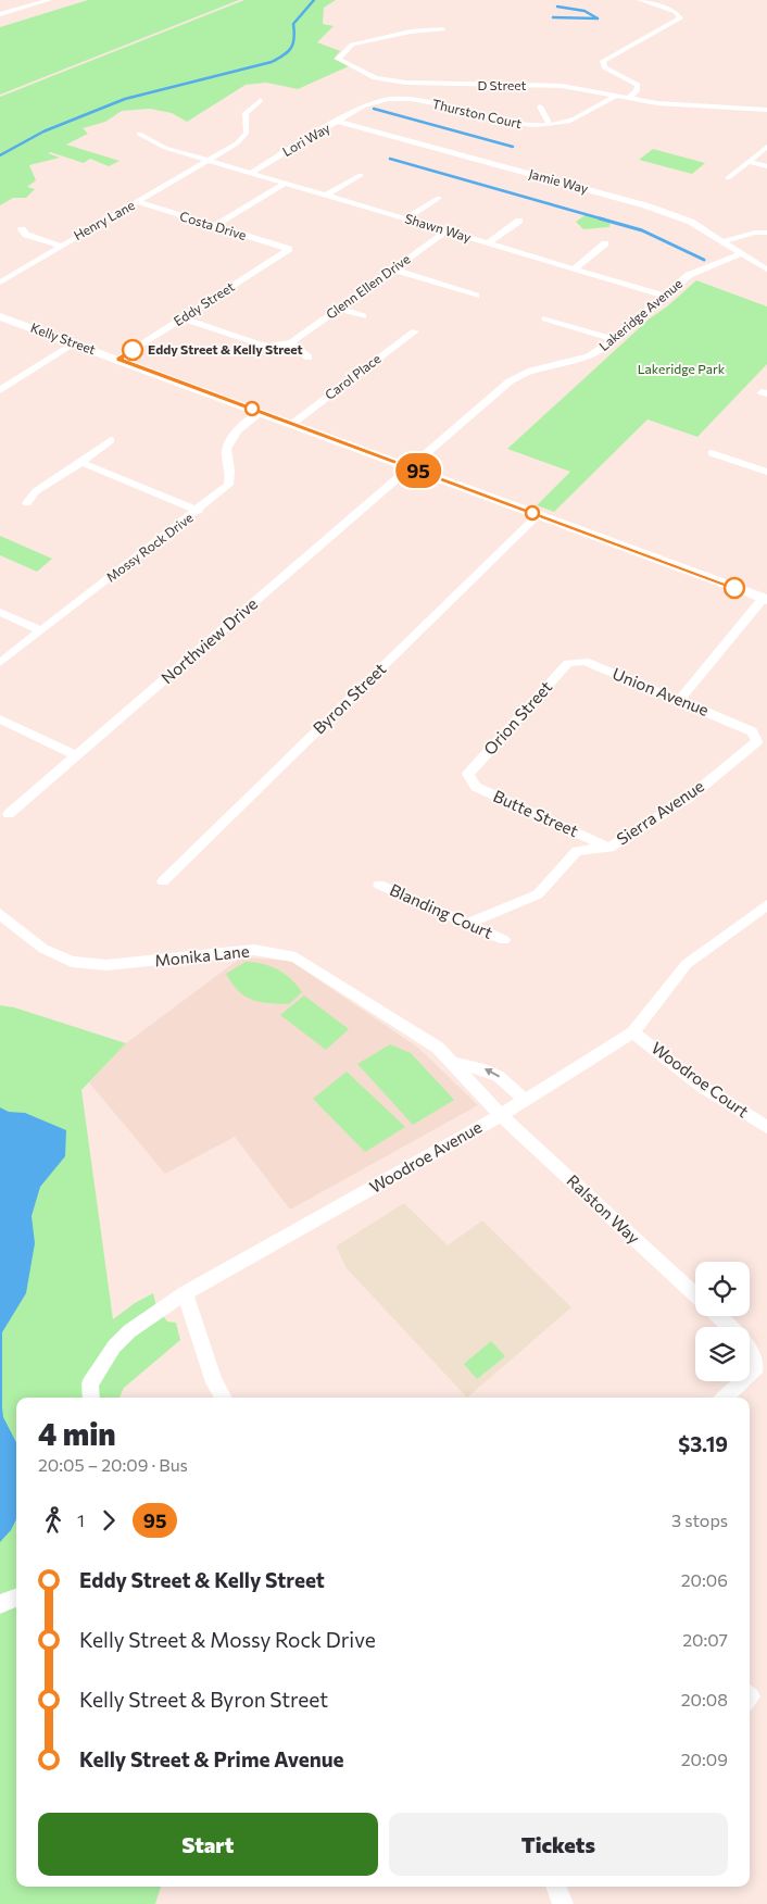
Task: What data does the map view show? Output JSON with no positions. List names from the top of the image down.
{
  "streets": {
    "street": [
      "D Street",
      "Thurston Court",
      "Lori Way",
      "Jamie Way",
      "Henry Lane",
      "Costa Drive",
      "Shawn Way",
      "Glenn Ellen Drive",
      "Eddy Street",
      "Lakeridge Avenue",
      "Kelly Street",
      "Carol Place",
      "Mossy Rock Drive",
      "Northview Drive",
      "Union Avenue",
      "Byron Street",
      "Orion Street",
      "Sierra Avenue",
      "Butte Street",
      "Blanding Court",
      "Monika Lane",
      "Woodroe Court",
      "Woodroe Avenue",
      "Ralston Way"
    ]
  },
  "crossings": [
    ["D Street", "Thurston Court"],
    ["Thurston Court", "Lori Way"],
    ["Lori Way", "Jamie Way"],
    ["Lori Way", "Shawn Way"],
    ["Jamie Way", "Lakeridge Avenue"],
    ["Henry Lane", "Costa Drive"],
    ["Henry Lane", "Shawn Way"],
    ["Costa Drive", "Eddy Street"],
    ["Shawn Way", "Glenn Ellen Drive"],
    ["Shawn Way", "Lakeridge Avenue"],
    ["Eddy Street", "Kelly Street"],
    ["Lakeridge Avenue", "Kelly Street"],
    ["Lakeridge Avenue", "Northview Drive"],
    ["Kelly Street", "Carol Place"],
    ["Kelly Street", "Mossy Rock Drive"],
    ["Kelly Street", "Northview Drive"],
    ["Kelly Street", "Byron Street"],
    ["Union Avenue", "Orion Street"],
    ["Union Avenue", "Sierra Avenue"],
    ["Orion Street", "Butte Street"],
    ["Sierra Avenue", "Butte Street"],
    ["Sierra Avenue", "Blanding Court"],
    ["Monika Lane", "Woodroe Avenue"],
    ["Monika Lane", "Ralston Way"],
    ["Woodroe Court", "Woodroe Avenue"],
    ["Woodroe Avenue", "Ralston Way"]
  ],
  "parks": ["Lakeridge Park"],
  "places": ["Eddy Street & Kelly Street"],
  "lines": ["bus line 95"],
  "page": {
    "on_map": "95",
    "heading": ["4 min", "20:05 – 20:09 · Bus", "$3.19"],
    "legs": ["1", "95", "3 stops"],
    "list": [
      {
        "name": "Eddy Street & Kelly Street",
        "value": "20:06"
      },
      {
        "name": "Kelly Street & Mossy Rock Drive",
        "value": "20:07"
      },
      {
        "name": "Kelly Street & Byron Street",
        "value": "20:08"
      },
      {
        "name": "Kelly Street & Prime Avenue",
        "value": "20:09"
      }
    ],
    "buttons": ["Start", "Tickets"]
  }
}
